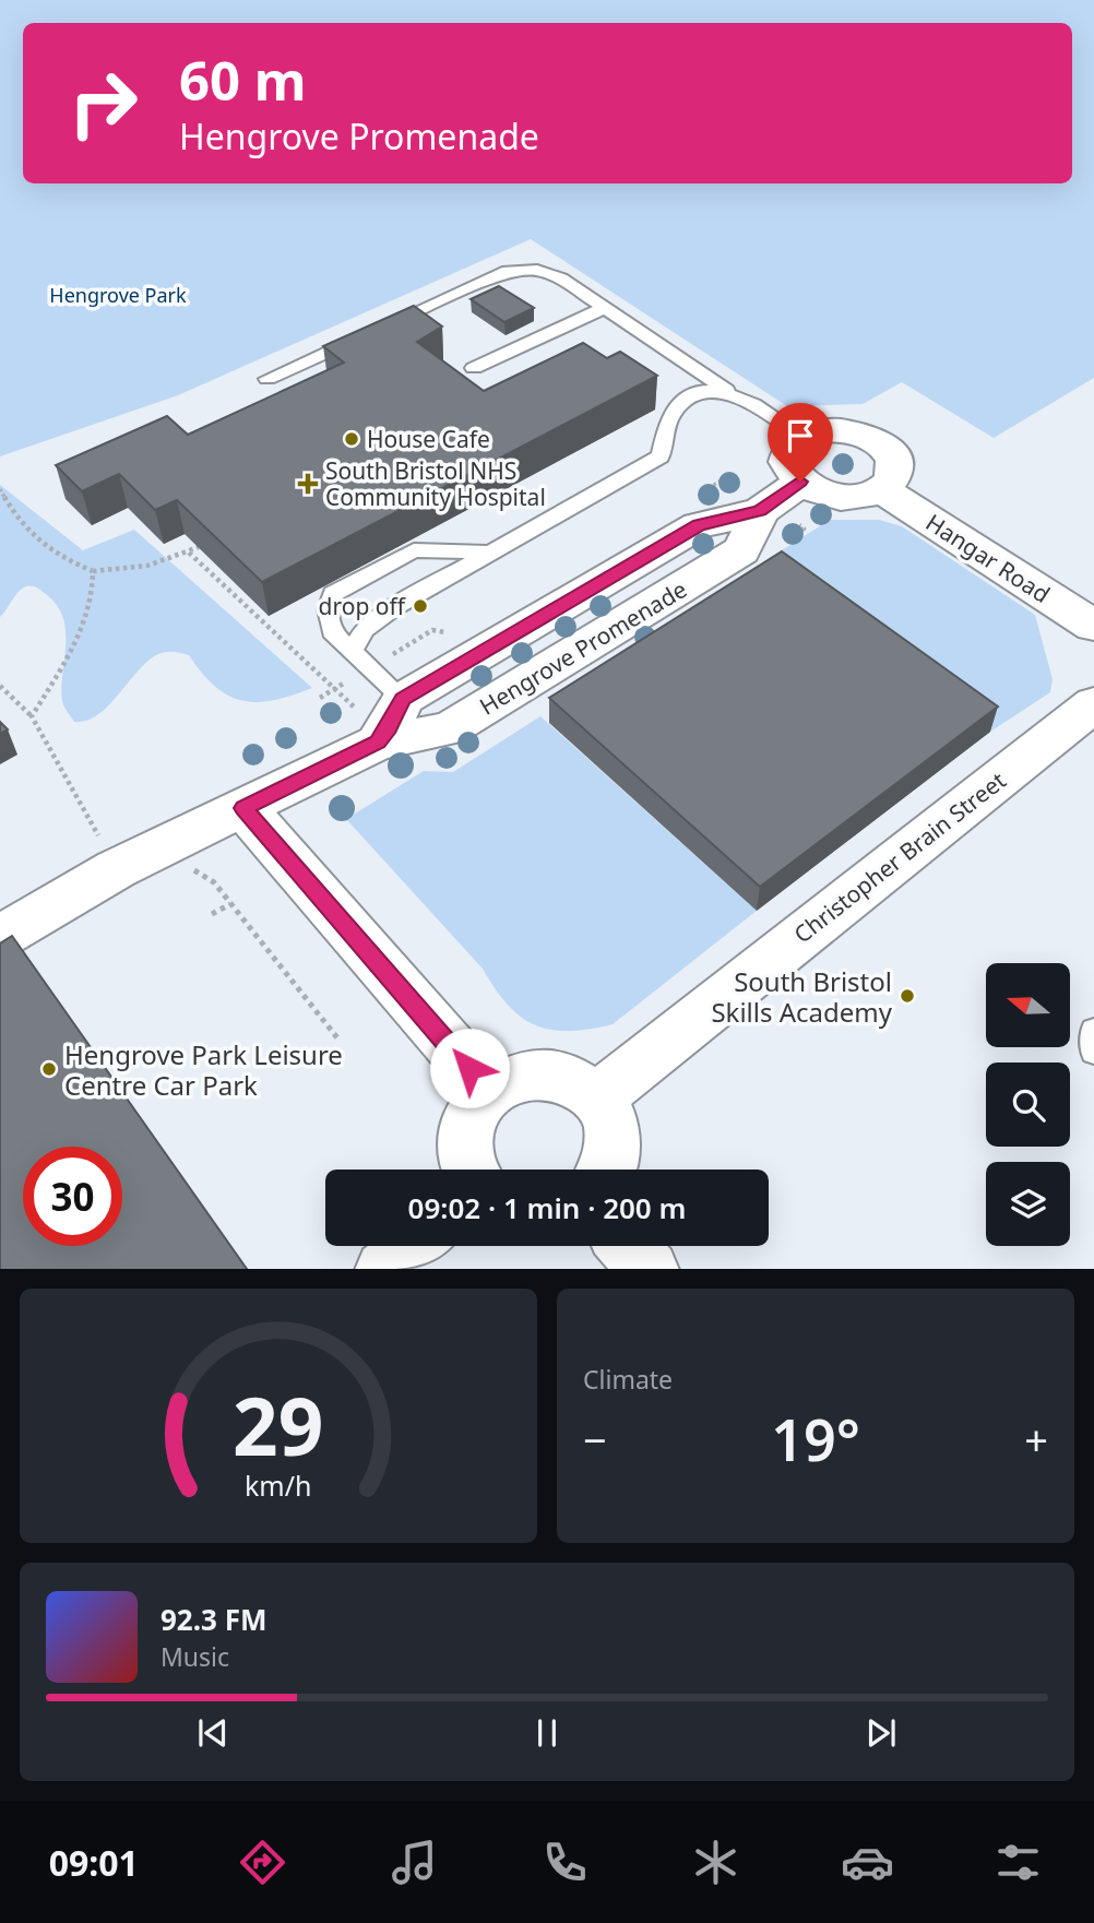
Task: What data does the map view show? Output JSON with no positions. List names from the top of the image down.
{
  "streets": {
    "street": ["Hangar Road", "Hengrove Promenade", "Christopher Brain Street"]
  },
  "crossings": [
    ["Hangar Road", "Hengrove Promenade"]
  ],
  "parks": ["Hengrove Park"],
  "places": {
    "other": [
      "House Cafe",
      "drop off",
      "South Bristol Skills Academy",
      "Hengrove Park Leisure Centre Car Park"
    ],
    "health": ["South Bristol NHS Community Hospital"]
  },
  "north": "left",
  "page": {
    "turn": ["60 m", "Hengrove Promenade"],
    "limit": "30",
    "trip": "09:02 · 1 min · 200 m",
    "tile": "Climate",
    "heat": ["−", "19°", "+"],
    "song": ["92.3 FM", "Music"],
    "tabs": "09:01",
    "gauge": ["29", "km/h"]
  }
}
